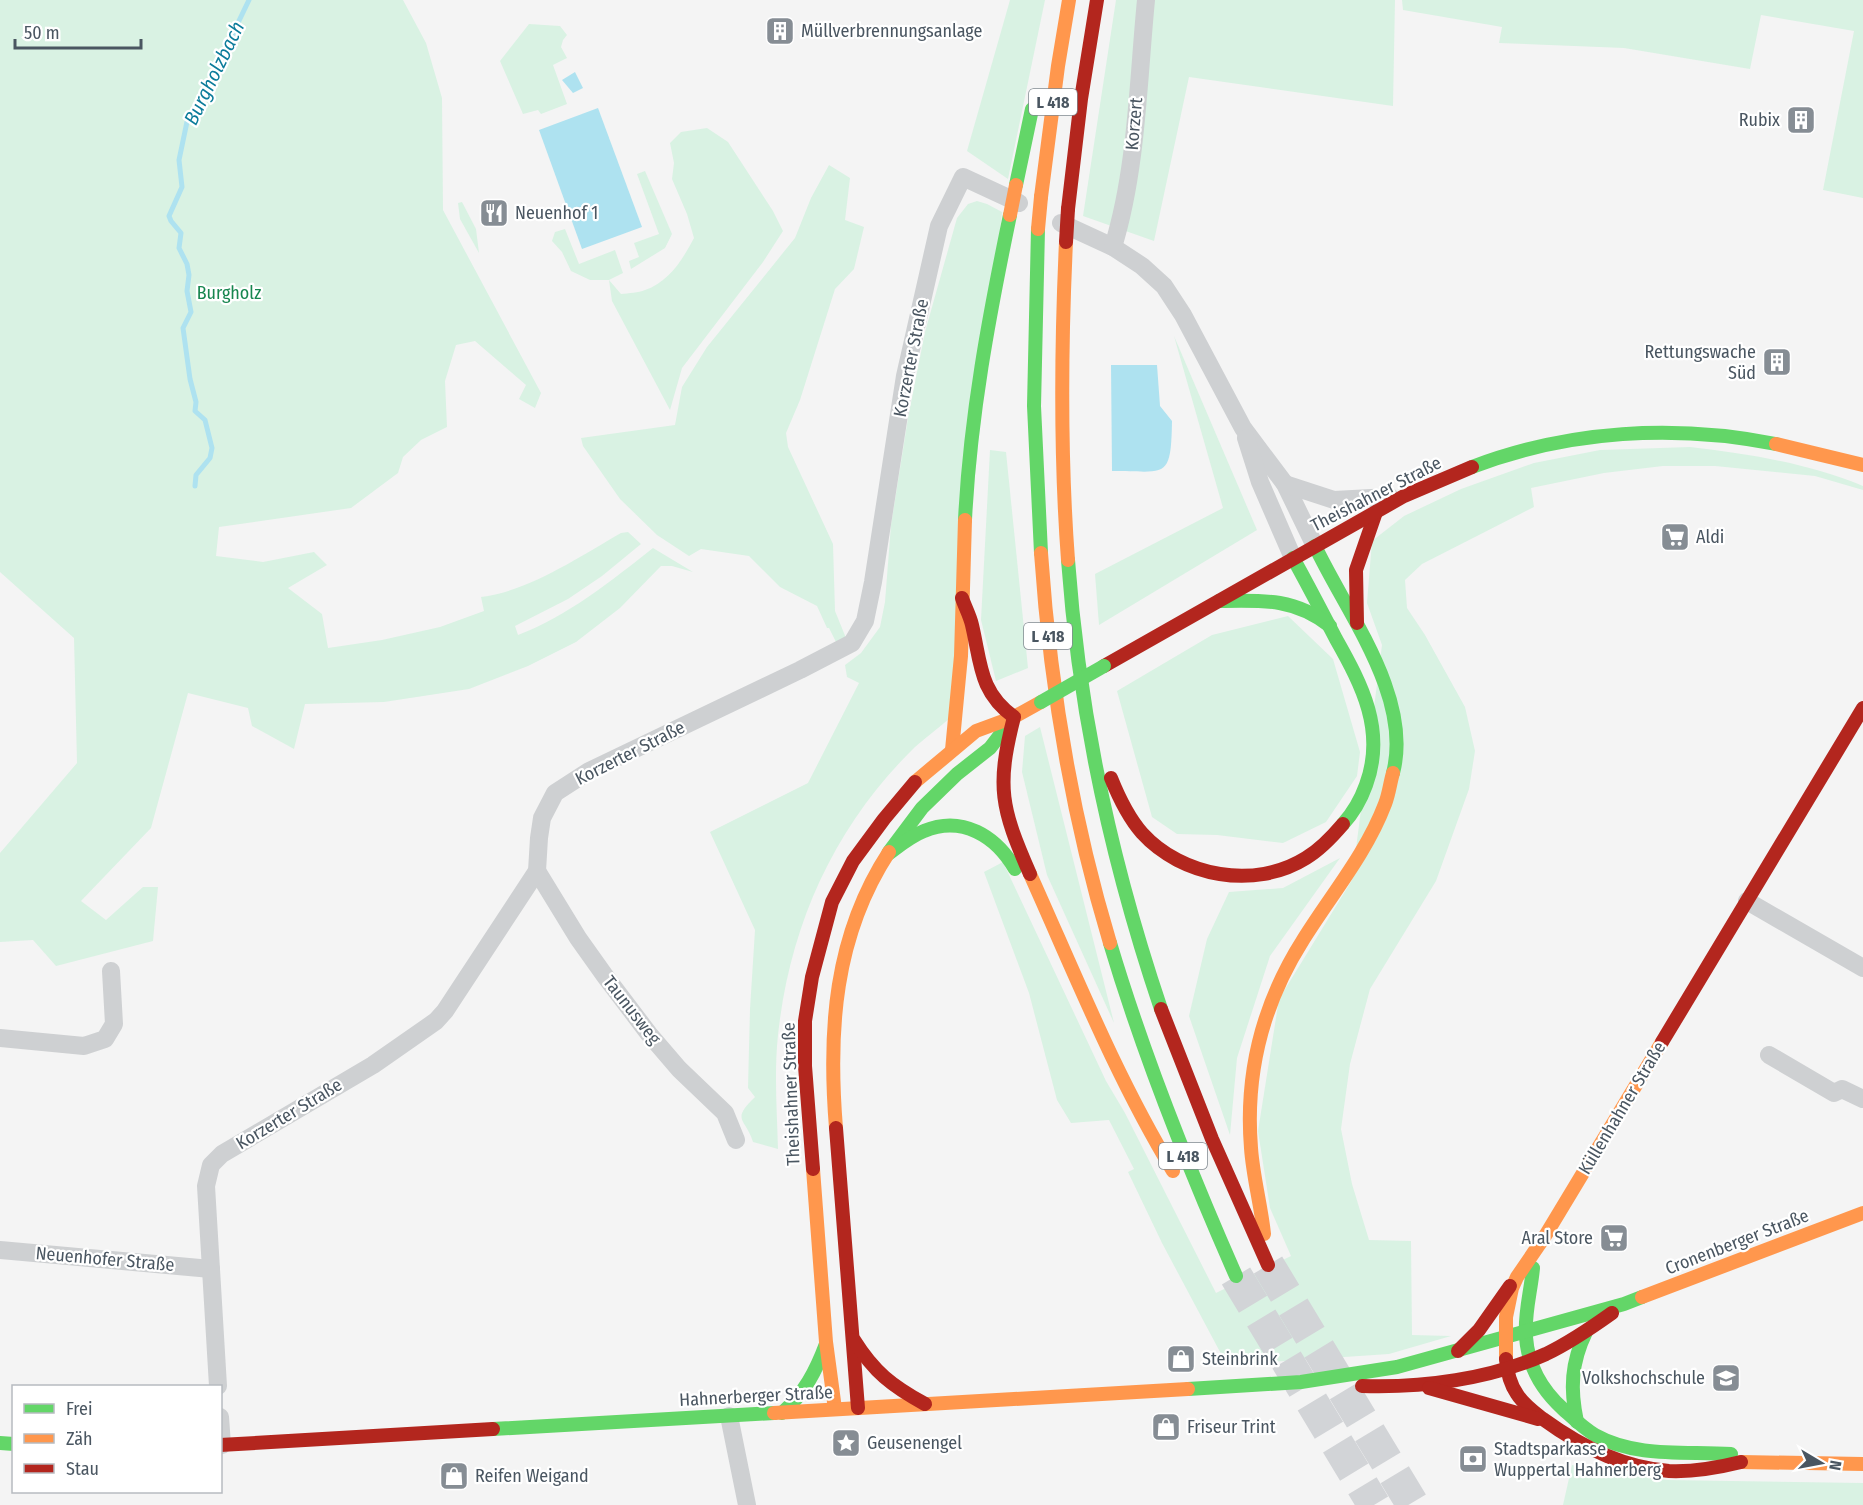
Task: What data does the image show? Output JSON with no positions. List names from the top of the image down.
{
  "streets": {
    "main road": [
      "L 418",
      "Theishahner Straße",
      "Küllenhahner Straße",
      "Cronenberger Straße",
      "Hahnerberger Straße"
    ],
    "street": [
      "Korzert",
      "Korzerter Straße",
      "Taunusweg",
      "Neuenhofer Straße"
    ]
  },
  "crossings": [
    ["L 418", "Theishahner Straße"],
    ["Korzert", "Korzerter Straße"],
    ["Korzerter Straße", "Taunusweg"],
    ["Korzerter Straße", "Neuenhofer Straße"],
    ["Theishahner Straße", "Hahnerberger Straße"],
    ["Küllenhahner Straße", "Cronenberger Straße"],
    ["Küllenhahner Straße", "Hahnerberger Straße"],
    ["Cronenberger Straße", "Hahnerberger Straße"]
  ],
  "water": ["Burgholzbach"],
  "parks": ["Burgholz"],
  "places": {
    "building": ["Müllverbrennungsanlage", "Rubix", "Rettungswache Süd"],
    "restaurant": ["Neuenhof 1"],
    "supermarket": ["Aldi", "Aral Store"],
    "shop": ["Steinbrink", "Friseur Trint", "Reifen Weigand"],
    "school or university": ["Volkshochschule"],
    "place": ["Geusenengel"],
    "bank": ["Stadtsparkasse Wuppertal Hahnerberg"]
  },
  "legend": ["Frei", "Zäh", "Stau"],
  "scale_bar": "50 m",
  "north": "right"
}
